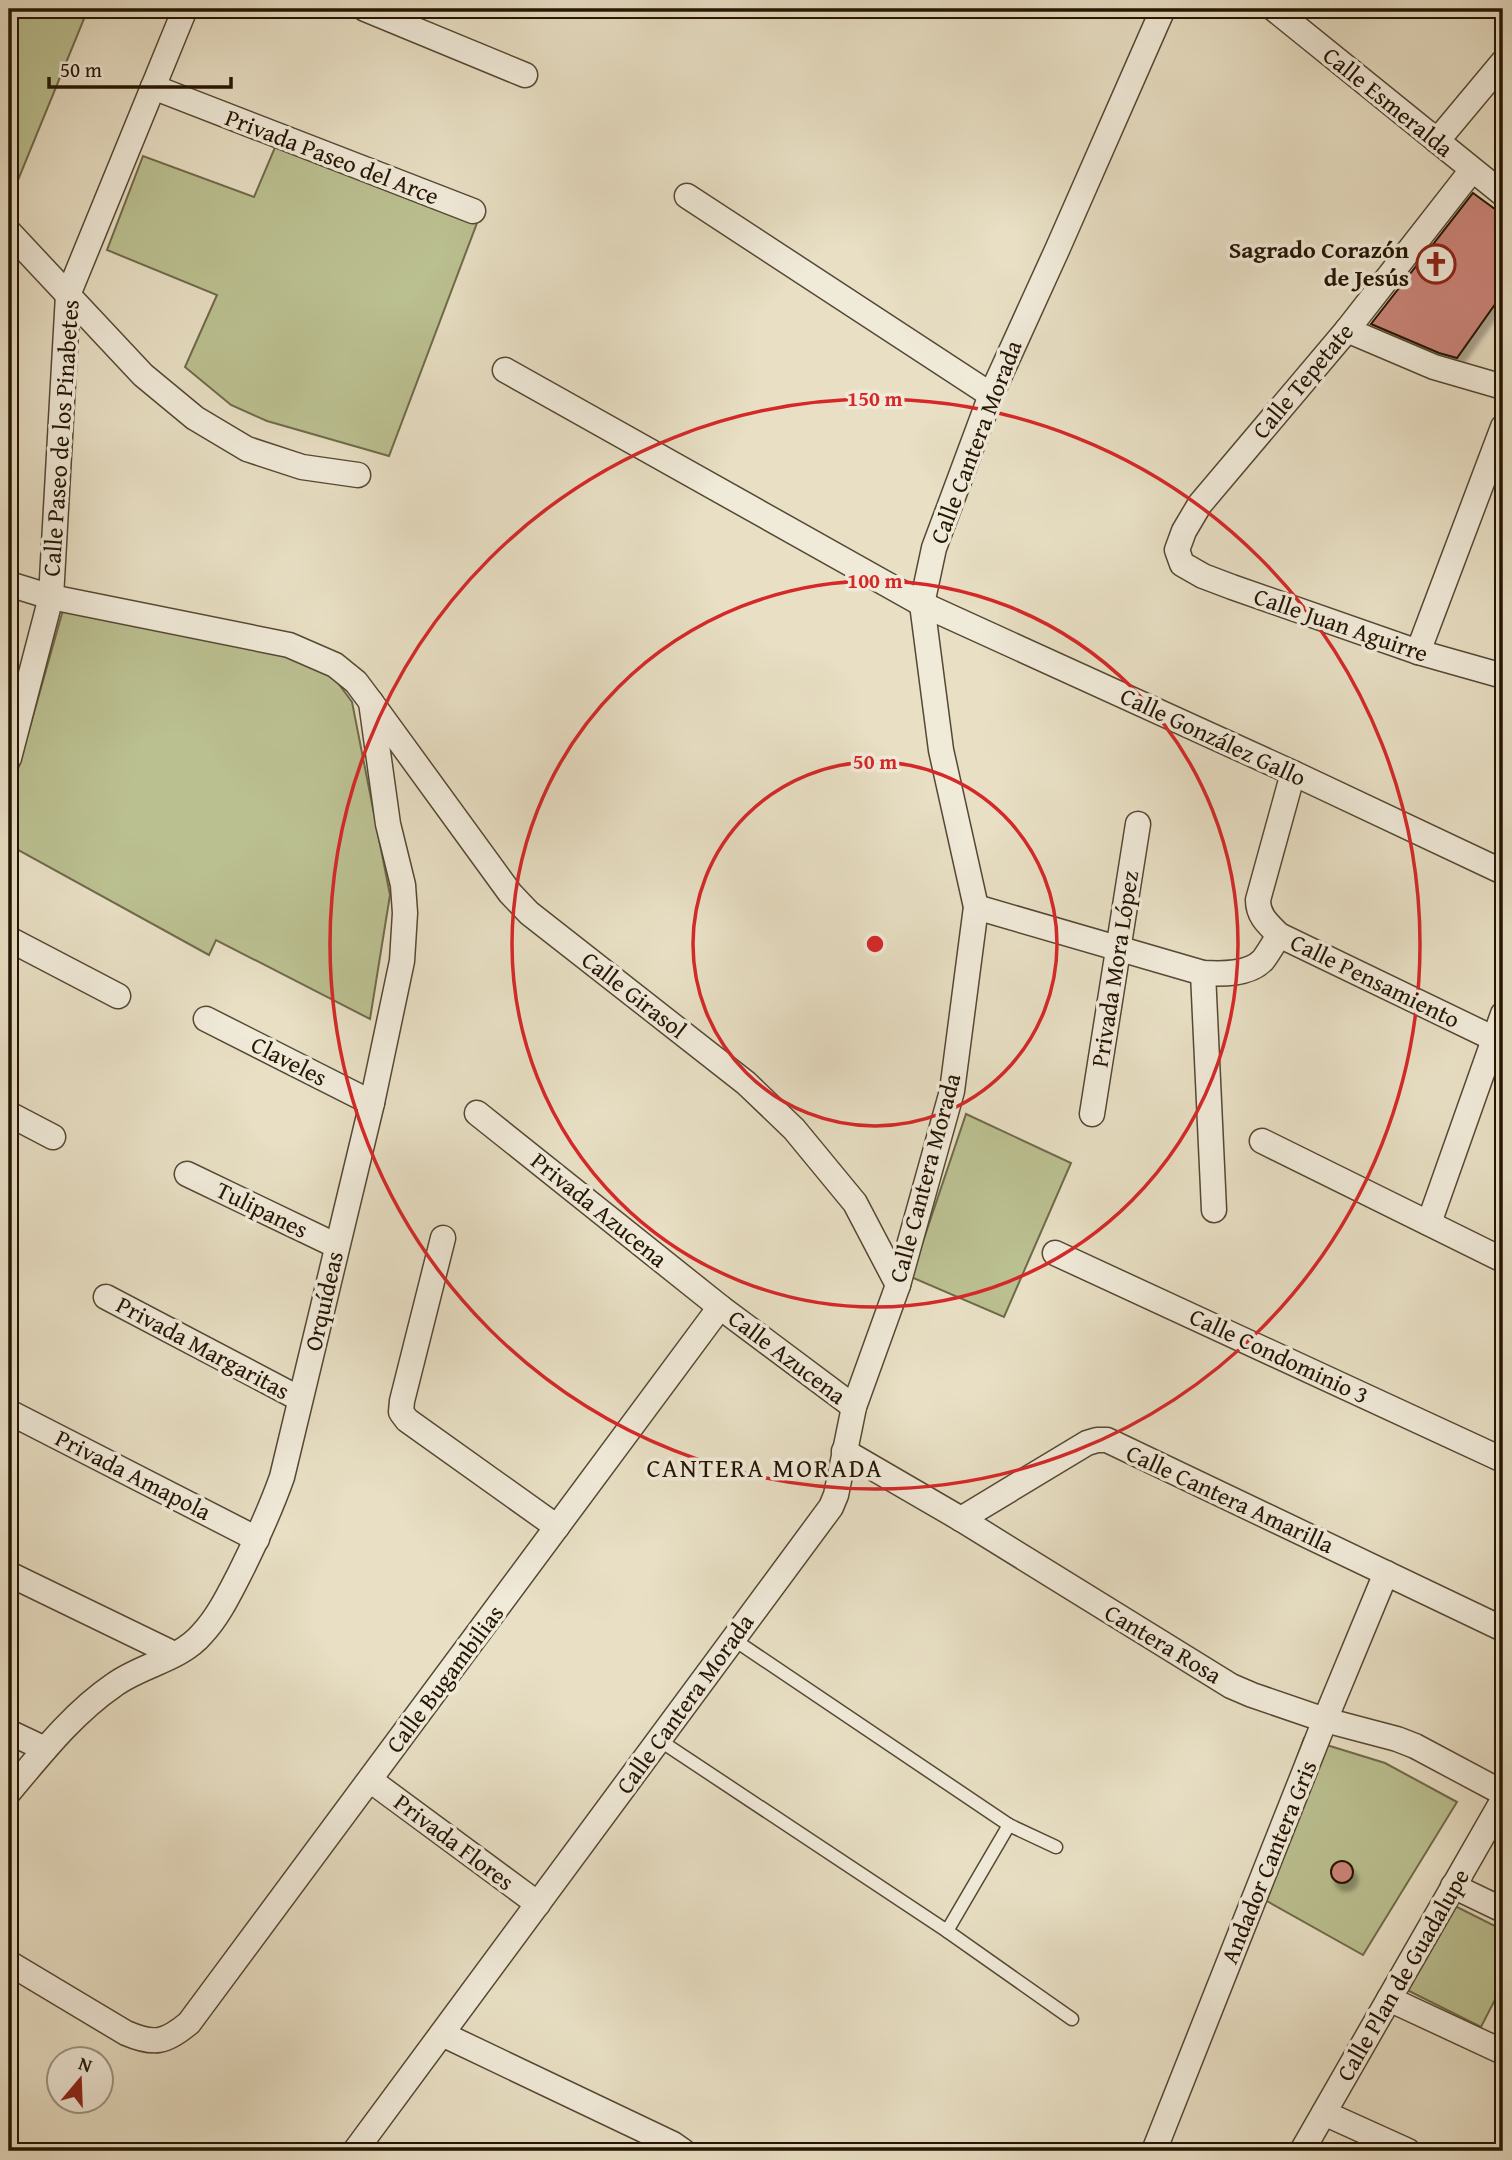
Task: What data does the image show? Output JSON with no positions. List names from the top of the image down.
{
  "streets": {
    "street": [
      "Calle Esmeralda",
      "Privada Paseo del Arce",
      "Calle Tepetate",
      "Calle Paseo de los Pinabetes",
      "Calle Cantera Morada",
      "Calle Juan Aguirre",
      "Calle González Gallo",
      "Privada Mora López",
      "Calle Pensamiento",
      "Calle Girasol",
      "Claveles",
      "Tulipanes",
      "Privada Azucena",
      "Orquídeas",
      "Privada Margaritas",
      "Calle Condominio 3",
      "Calle Azucena",
      "Privada Amapola",
      "Calle Cantera Amarilla",
      "Cantera Rosa",
      "Calle Bugambilias",
      "Privada Flores",
      "Andador Cantera Gris",
      "Calle Plan de Guadalupe"
    ]
  },
  "crossings": [
    ["Calle Esmeralda", "Calle Tepetate"],
    ["Privada Paseo del Arce", "Calle Paseo de los Pinabetes"],
    ["Calle Tepetate", "Calle Juan Aguirre"],
    ["Calle Paseo de los Pinabetes", "Calle Girasol"],
    ["Calle Cantera Morada", "Calle González Gallo"],
    ["Calle Cantera Morada", "Calle Pensamiento"],
    ["Calle Cantera Morada", "Calle Girasol"],
    ["Calle Cantera Morada", "Calle Azucena"],
    ["Calle Cantera Morada", "Cantera Rosa"],
    ["Calle Cantera Morada", "Privada Flores"],
    ["Privada Mora López", "Calle Pensamiento"],
    ["Calle Girasol", "Orquídeas"],
    ["Claveles", "Orquídeas"],
    ["Tulipanes", "Orquídeas"],
    ["Privada Azucena", "Calle Azucena"],
    ["Privada Azucena", "Calle Bugambilias"],
    ["Orquídeas", "Privada Margaritas"],
    ["Orquídeas", "Privada Amapola"],
    ["Calle Azucena", "Calle Bugambilias"],
    ["Calle Cantera Amarilla", "Cantera Rosa"],
    ["Calle Cantera Amarilla", "Andador Cantera Gris"],
    ["Cantera Rosa", "Andador Cantera Gris"],
    ["Calle Bugambilias", "Privada Flores"]
  ],
  "districts": ["CANTERA MORADA"],
  "places": {
    "church": ["Sagrado Corazón de Jesús"]
  },
  "scale_bar": "50 m",
  "north": "top",
  "rings": ["150 m", "100 m", "50 m"]
}
